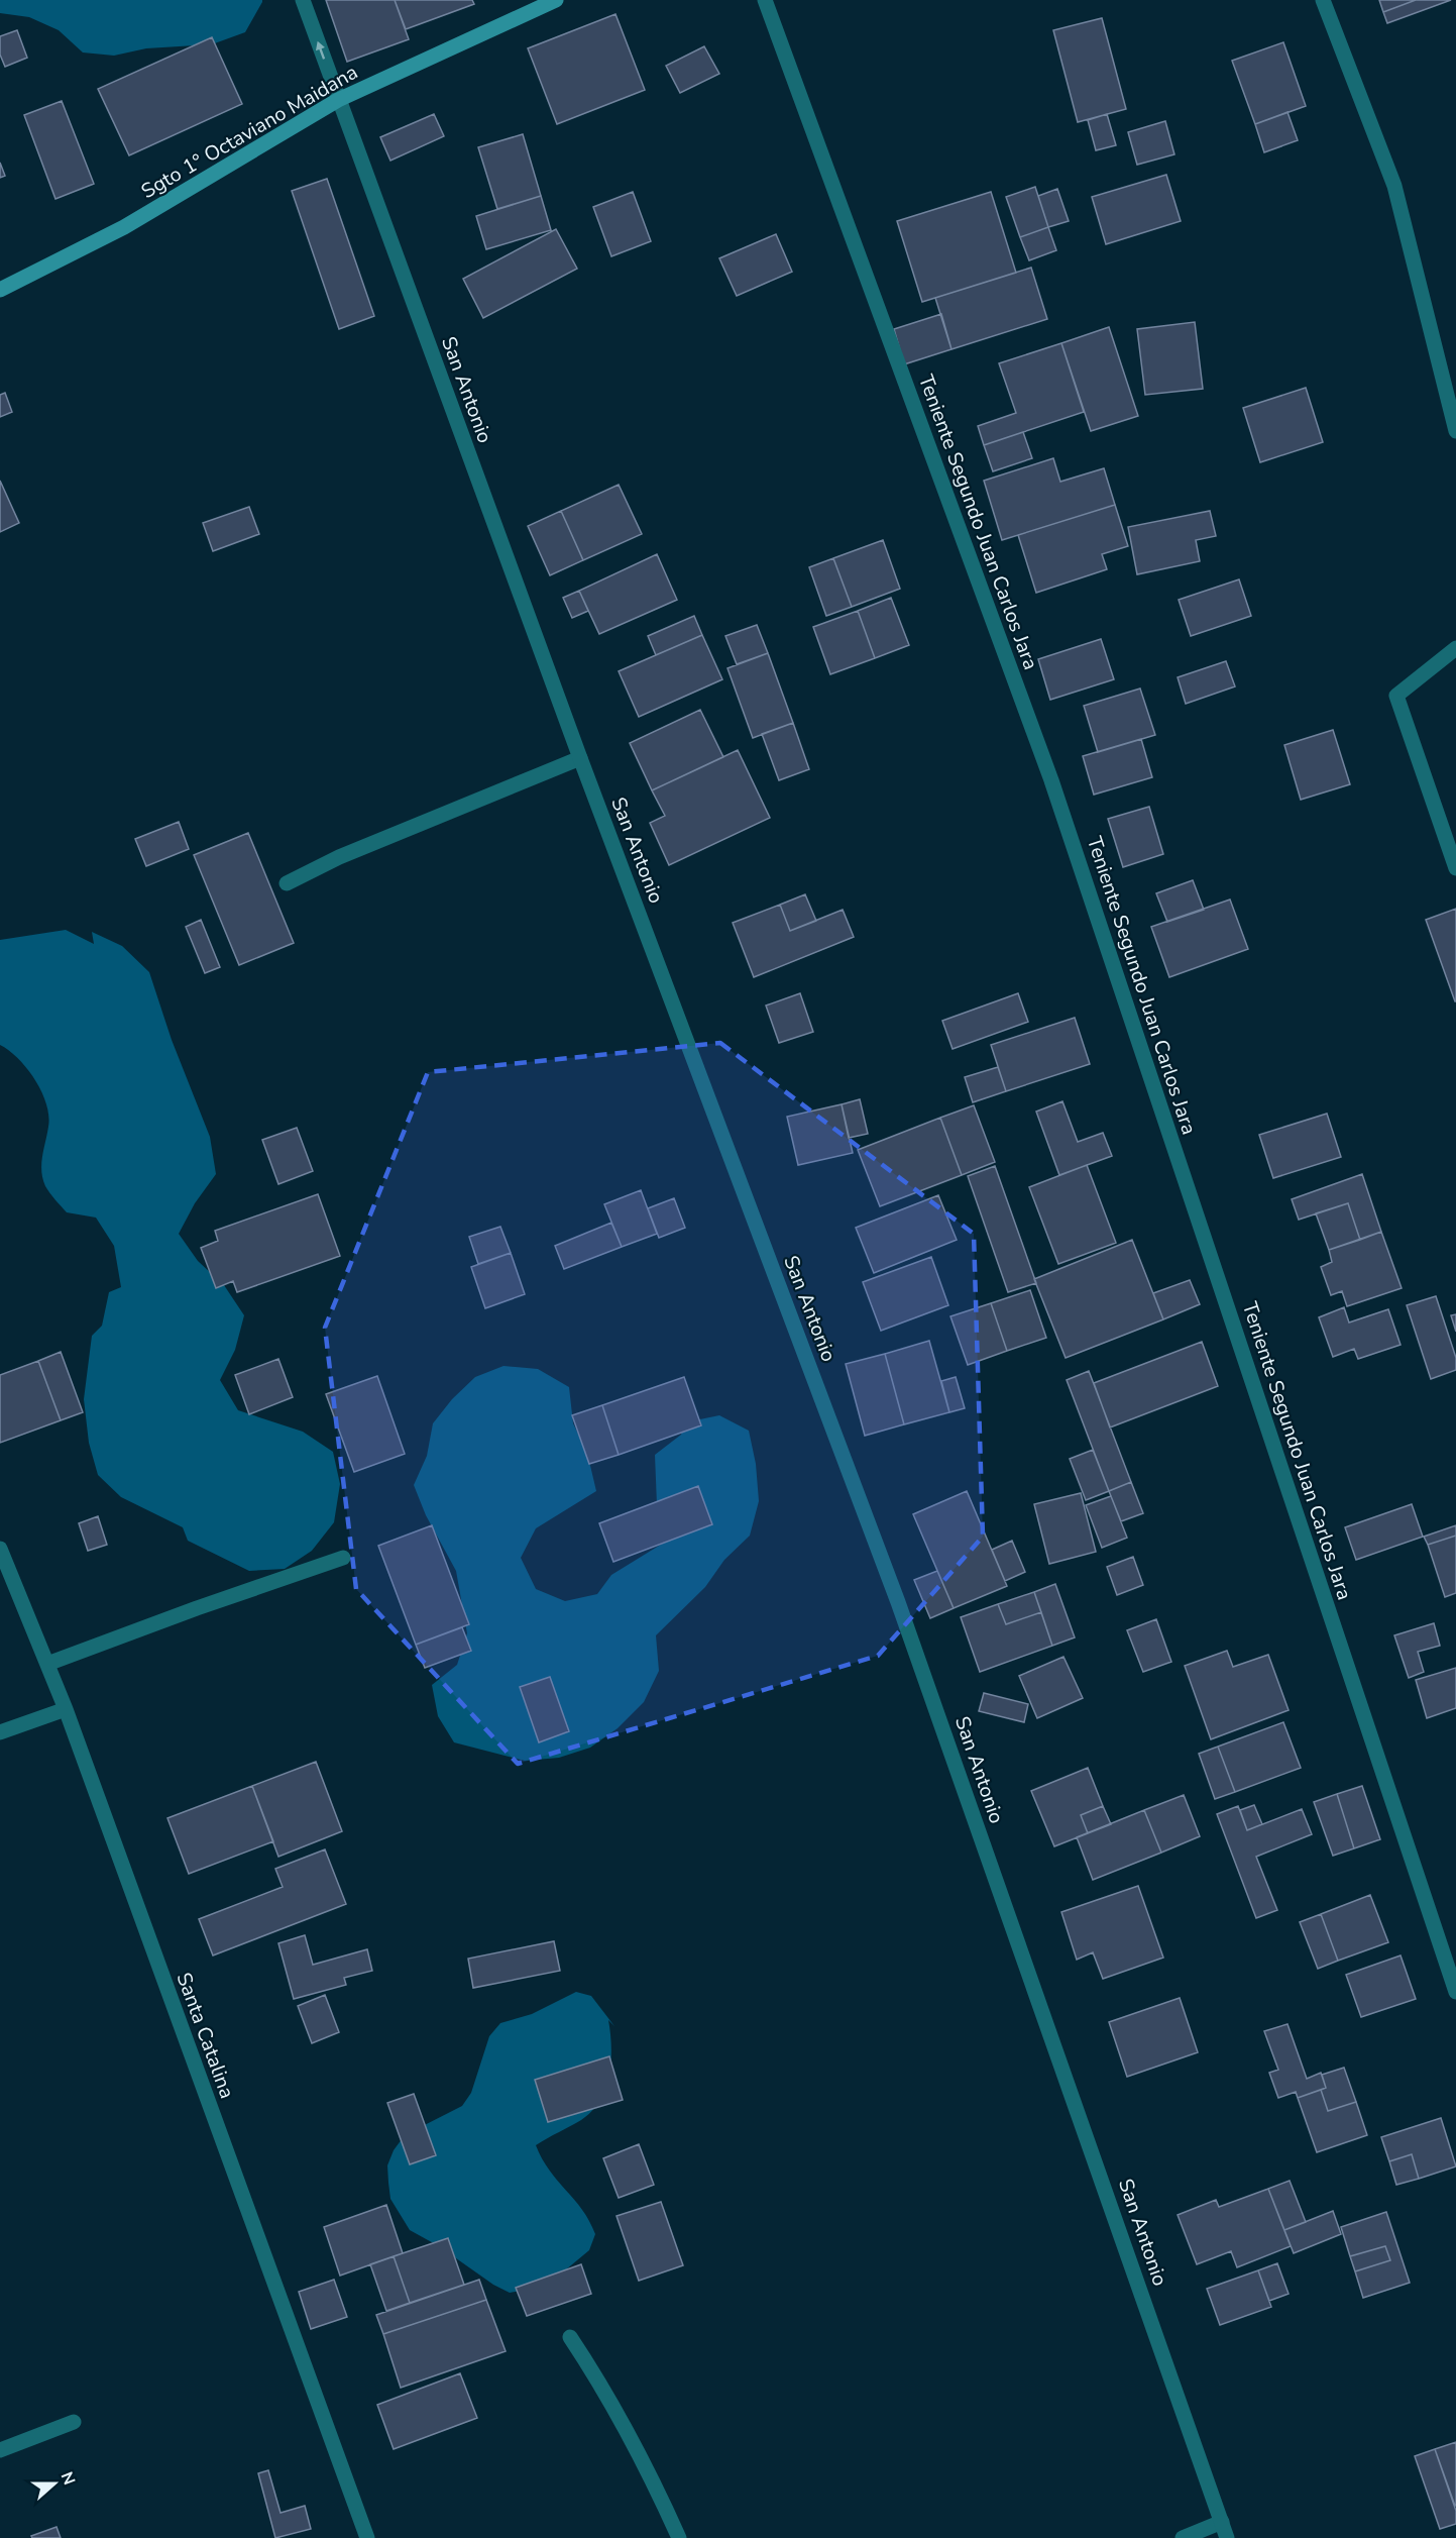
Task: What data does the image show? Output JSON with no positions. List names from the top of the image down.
{
  "streets": {
    "main road": ["Sgto 1° Octaviano Maidana"],
    "street": ["San Antonio", "Teniente Segundo Juan Carlos Jara", "Santa Catalina"]
  },
  "crossings": [
    ["Sgto 1° Octaviano Maidana", "San Antonio"]
  ],
  "north": "right"
}
